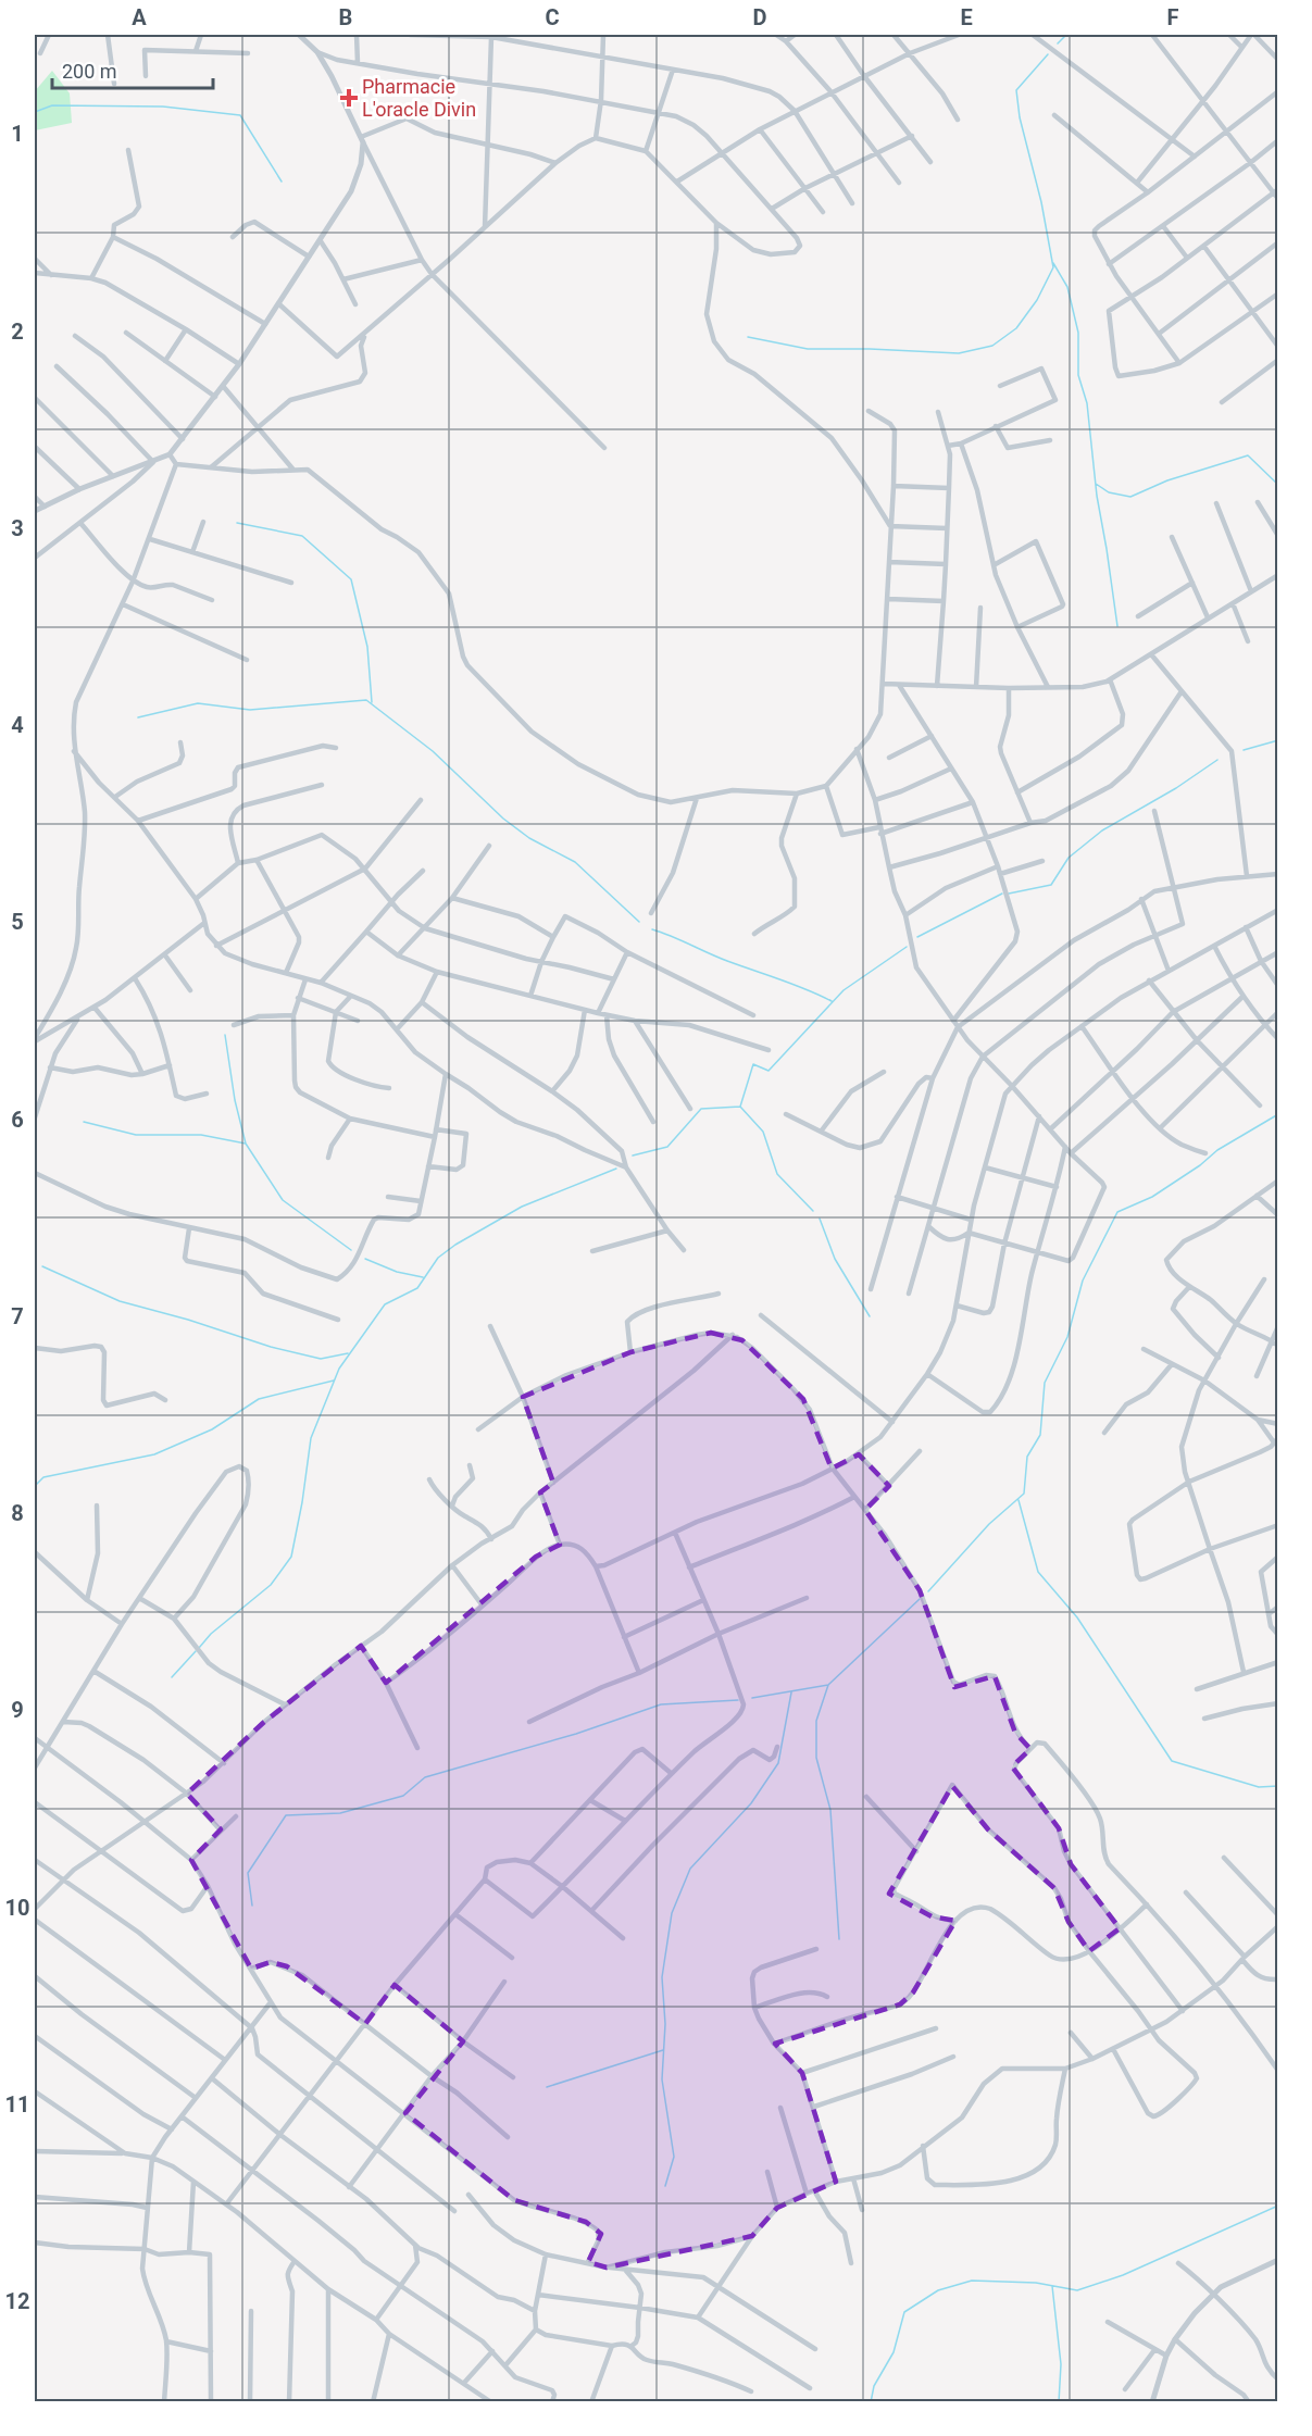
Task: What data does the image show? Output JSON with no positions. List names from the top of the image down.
{
  "places": {
    "health": ["Pharmacie L'oracle Divin"]
  },
  "scale_bar": "200 m",
  "grid": {
    "columns": [
      "A",
      "B",
      "C",
      "D",
      "E",
      "F"
    ],
    "rows": [
      "1",
      "2",
      "3",
      "4",
      "5",
      "6",
      "7",
      "8",
      "9",
      "10",
      "11",
      "12"
    ]
  }
}
